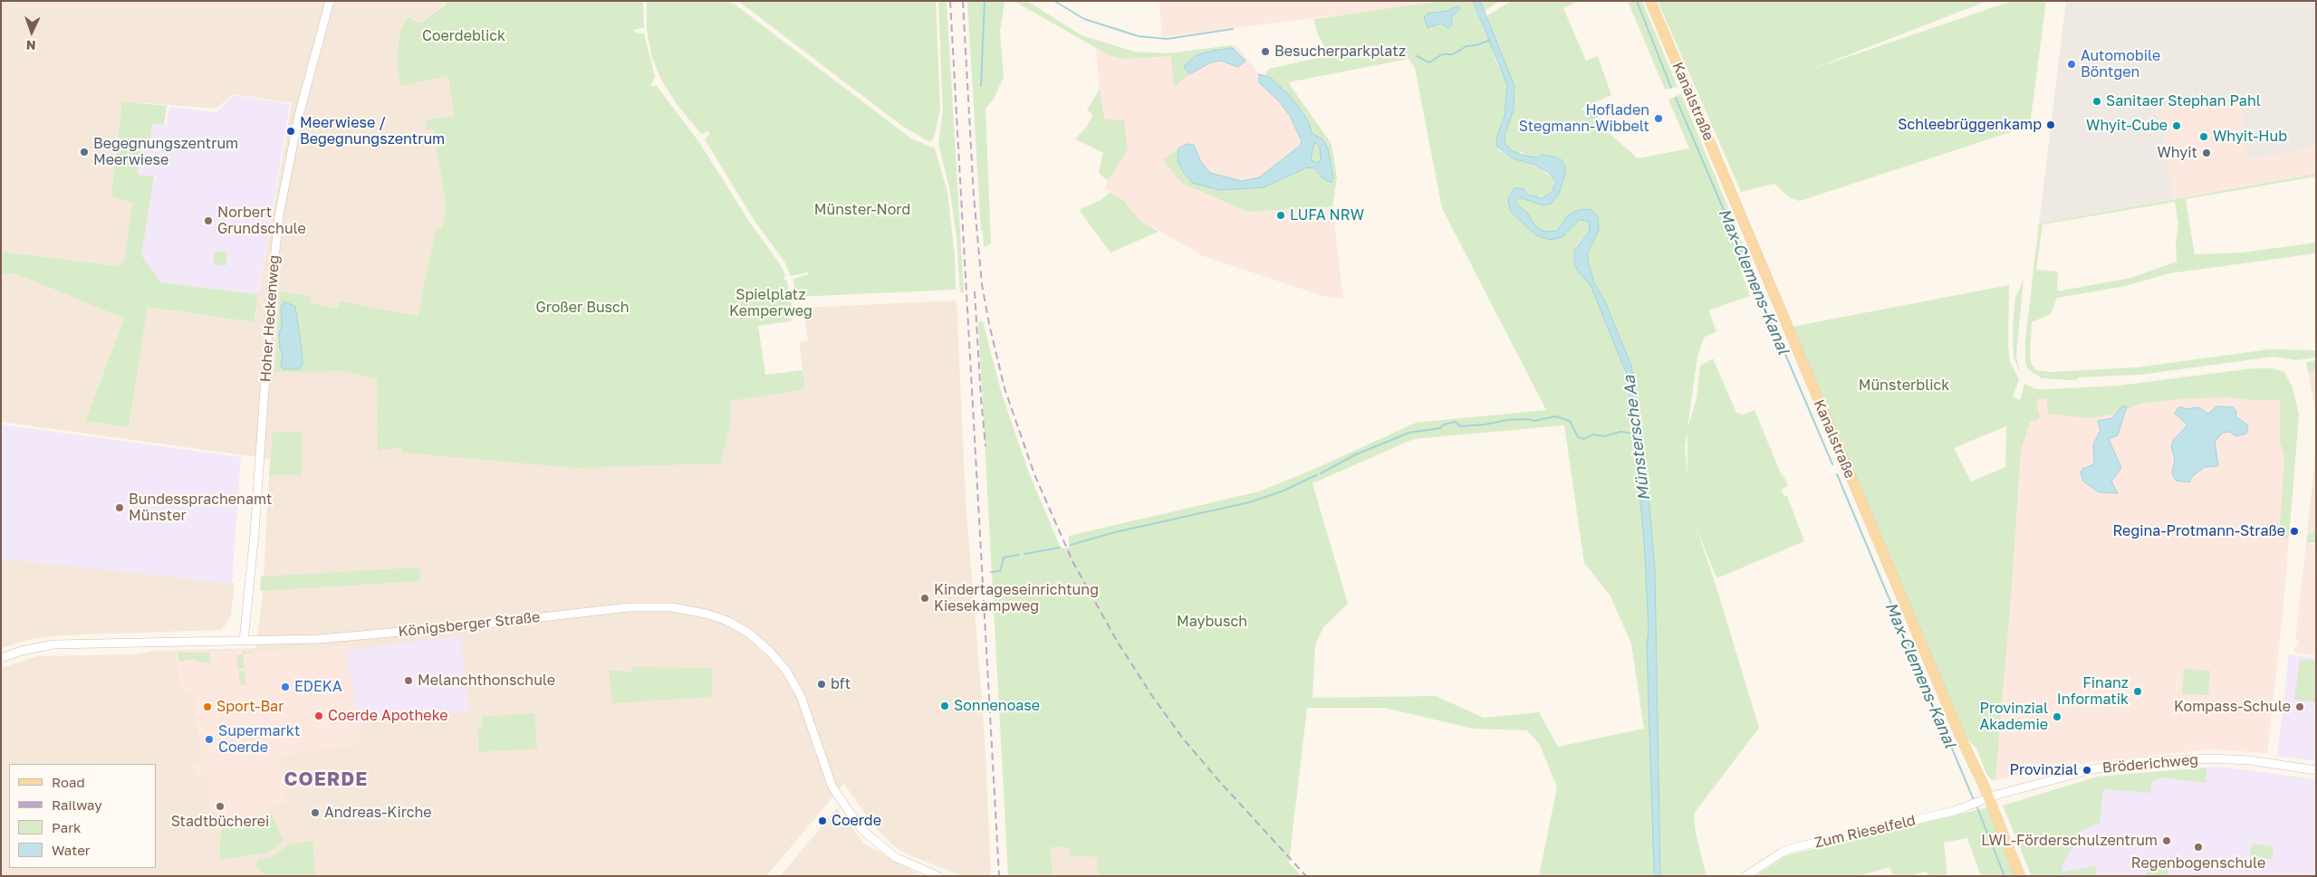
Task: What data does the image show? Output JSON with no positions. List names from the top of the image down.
{
  "streets": {
    "main road": ["Kanalstraße"],
    "street": [
      "Hoher Heckenweg",
      "Königsberger Straße",
      "Bröderichweg",
      "Zum Rieselfeld"
    ]
  },
  "crossings": [
    ["Kanalstraße", "Bröderichweg"],
    ["Kanalstraße", "Zum Rieselfeld"],
    ["Hoher Heckenweg", "Königsberger Straße"],
    ["Bröderichweg", "Zum Rieselfeld"]
  ],
  "districts": ["COERDE"],
  "water": ["Max-Clemens-Kanal", "Münstersche Aa"],
  "parks": [
    "Coerdeblick",
    "Münster-Nord",
    "Spielplatz Kemperweg",
    "Großer Busch",
    "Münsterblick",
    "Maybusch"
  ],
  "places": [
    "Besucherparkplatz",
    "Automobile Böntgen",
    "Sanitaer Stephan Pahl",
    "Hofladen Stegmann-Wibbelt",
    "Schleebrüggenkamp",
    "Whyit-Cube",
    "Meerwiese / Begegnungszentrum",
    "Whyit-Hub",
    "Begegnungszentrum Meerwiese",
    "Whyit",
    "LUFA NRW",
    "Norbert Grundschule",
    "Bundessprachenamt Münster",
    "Regina-Protmann-Straße",
    "Kindertageseinrichtung Kiesekampweg",
    "Melanchthonschule",
    "bft",
    "EDEKA",
    "Finanz Informatik",
    "Sonnenoase",
    "Sport-Bar",
    "Kompass-Schule",
    "Coerde Apotheke",
    "Provinzial Akademie",
    "Supermarkt Coerde",
    "Provinzial",
    "Stadtbücherei",
    "Andreas-Kirche",
    "Coerde",
    "LWL-Förderschulzentrum",
    "Regenbogenschule"
  ],
  "legend": [
    "Road",
    "Railway",
    "Park",
    "Water"
  ],
  "north": "bottom"
}
